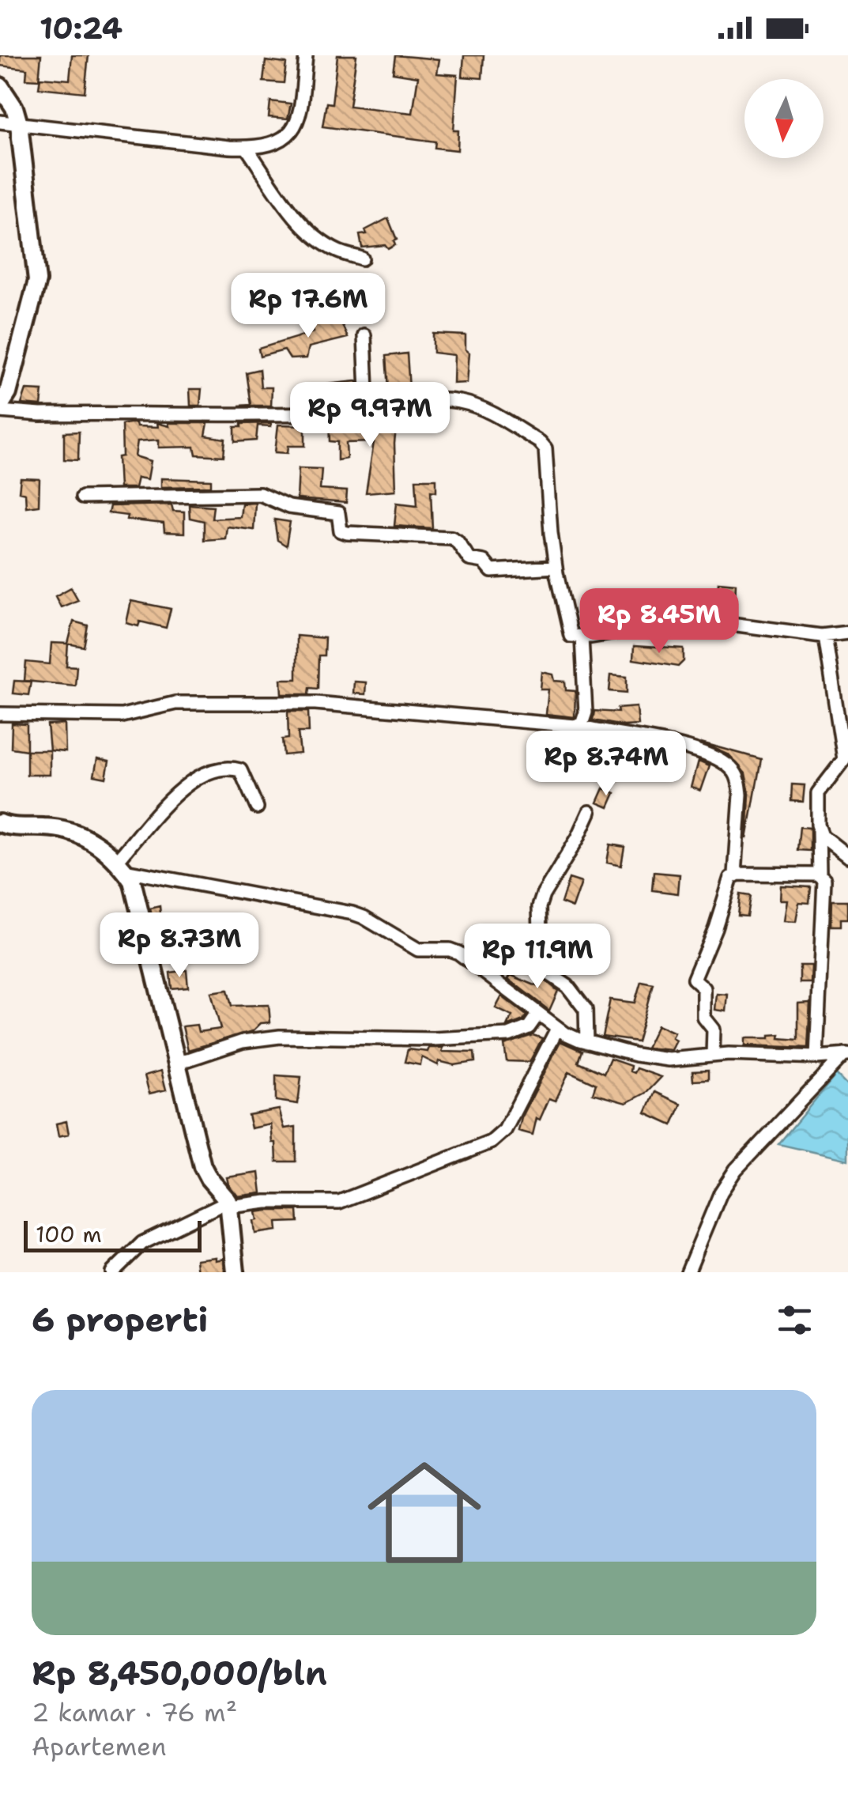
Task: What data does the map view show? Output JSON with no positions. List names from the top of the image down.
{
  "scale_bar": "100 m",
  "north": "bottom",
  "page": {
    "status": "10:24",
    "price": [
      "Rp 17.6M",
      "Rp 9.97M",
      "Rp 8.45M",
      "Rp 8.74M",
      "Rp 8.73M",
      "Rp 11.9M"
    ],
    "scale": "100 m",
    "heading": "6 properti",
    "list": [
      {
        "name": "Rp 8,450,000/bln",
        "note": "2 kamar · 76 m² · Apartemen"
      }
    ]
  }
}
